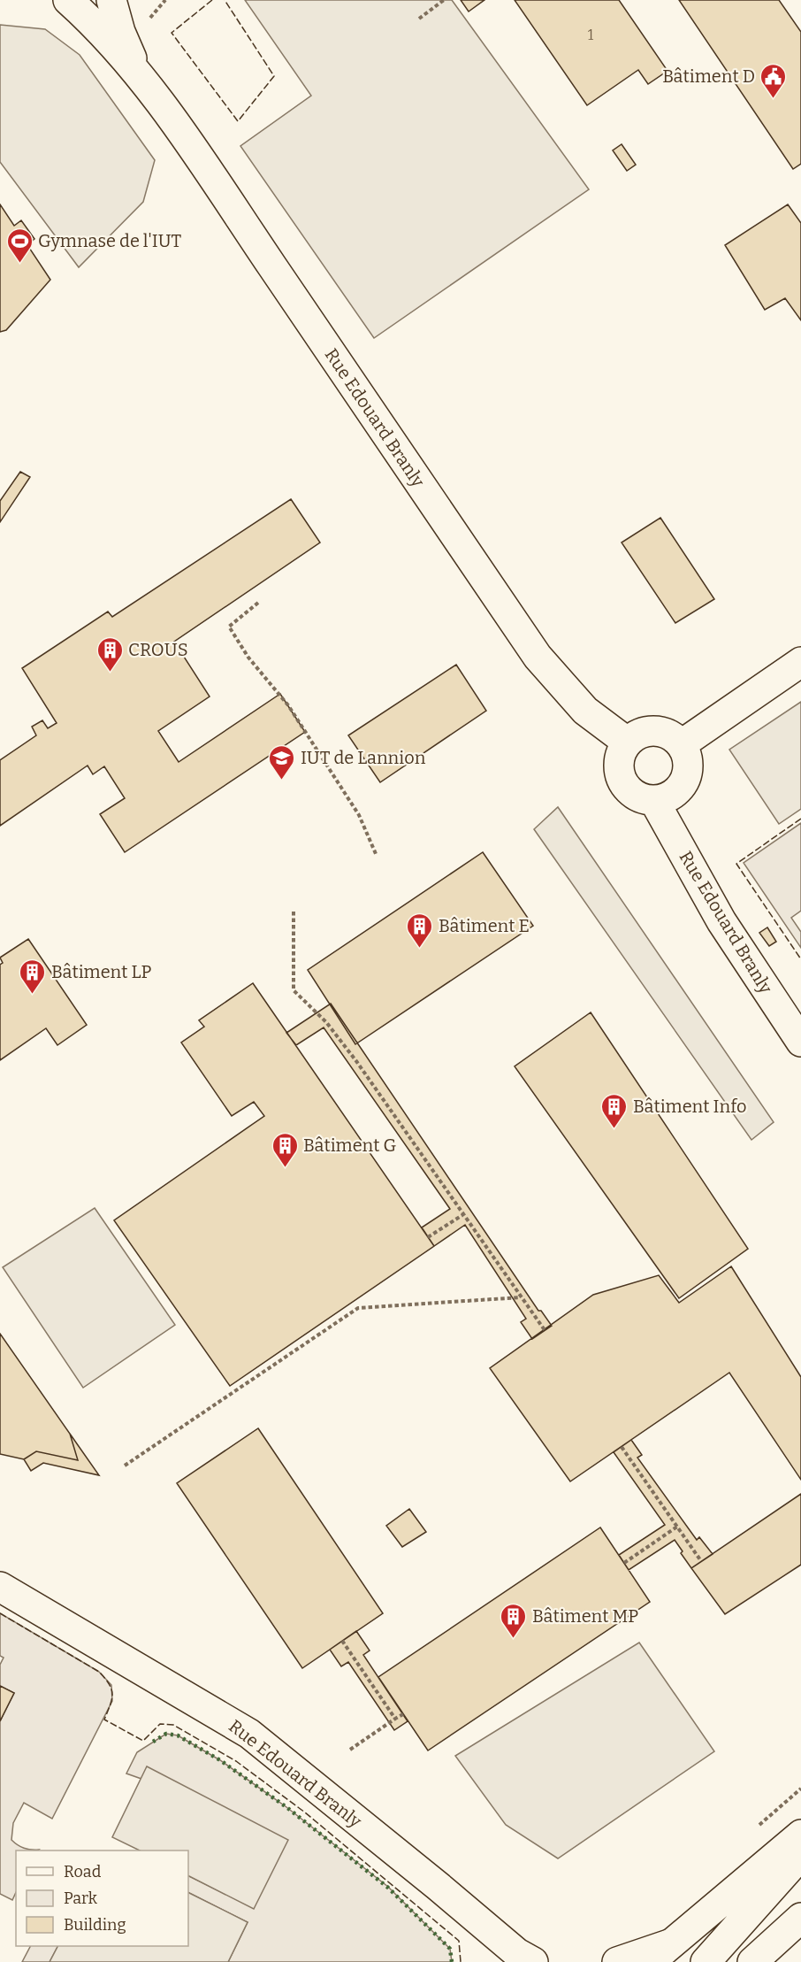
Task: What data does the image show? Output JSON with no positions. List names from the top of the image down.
{
  "streets": {
    "street": ["Rue Edouard Branly"]
  },
  "places": {
    "public building": ["Bâtiment D"],
    "sports": ["Gymnase de l'IUT"],
    "building": [
      "CROUS",
      "Bâtiment E",
      "Bâtiment LP",
      "Bâtiment Info",
      "Bâtiment G",
      "Bâtiment MP"
    ],
    "school or university": ["IUT de Lannion"]
  },
  "house_numbers": ["1"],
  "legend": ["Road", "Park", "Building"]
}
